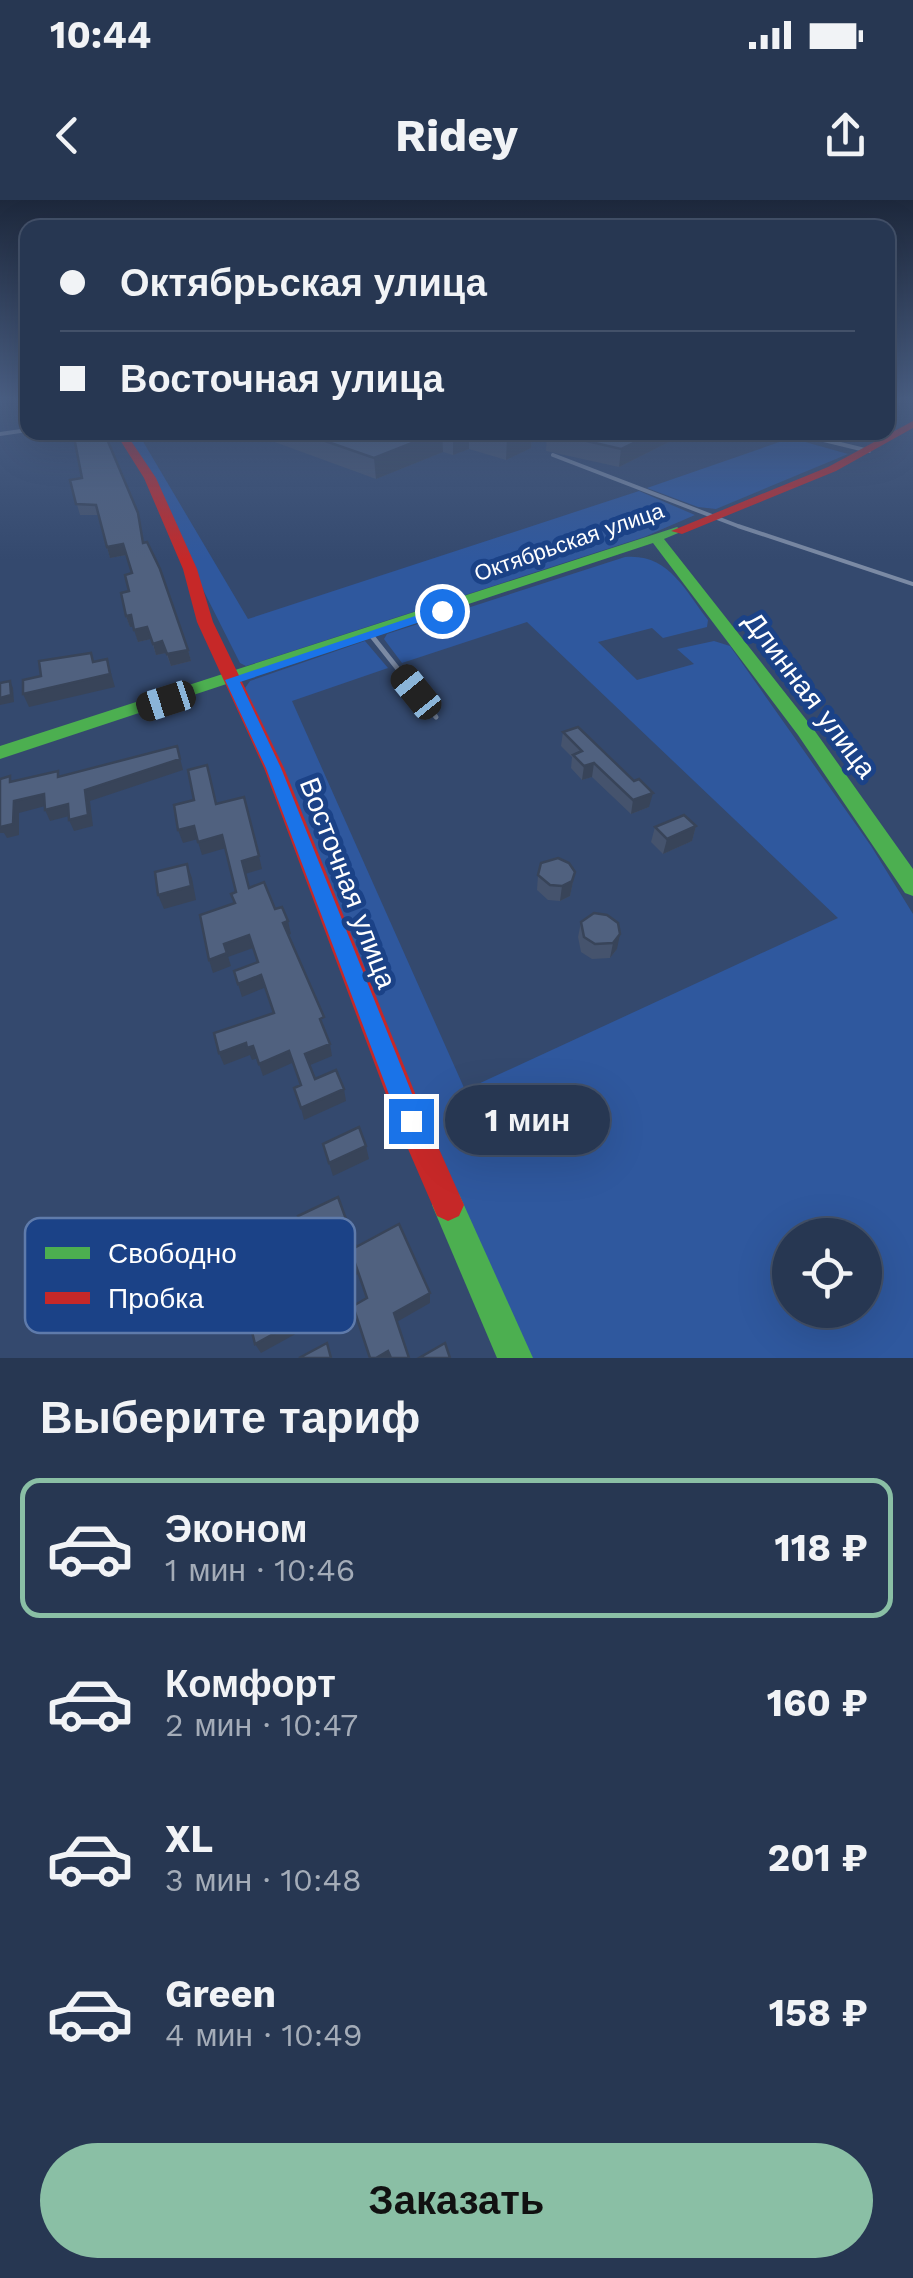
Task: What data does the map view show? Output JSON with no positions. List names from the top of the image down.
{
  "streets": {
    "street": ["Октябрьская улица", "Длинная улица", "Восточная улица"]
  },
  "crossings": [
    ["Октябрьская улица", "Длинная улица"],
    ["Октябрьская улица", "Восточная улица"]
  ],
  "legend": ["Свободно", "Пробка"],
  "page": {
    "status": "10:44",
    "header": "Ridey",
    "banner": ["Октябрьская улица", "Восточная улица"],
    "bubble": "1 мин",
    "heading": "Выберите тариф",
    "list": [
      {
        "name": "Эконом",
        "note": "1 мин · 10:46",
        "value": "118 ₽"
      },
      {
        "name": "Комфорт",
        "note": "2 мин · 10:47",
        "value": "160 ₽"
      },
      {
        "name": "XL",
        "note": "3 мин · 10:48",
        "value": "201 ₽"
      },
      {
        "name": "Green",
        "note": "4 мин · 10:49",
        "value": "158 ₽"
      }
    ],
    "buttons": "Заказать"
  }
}
